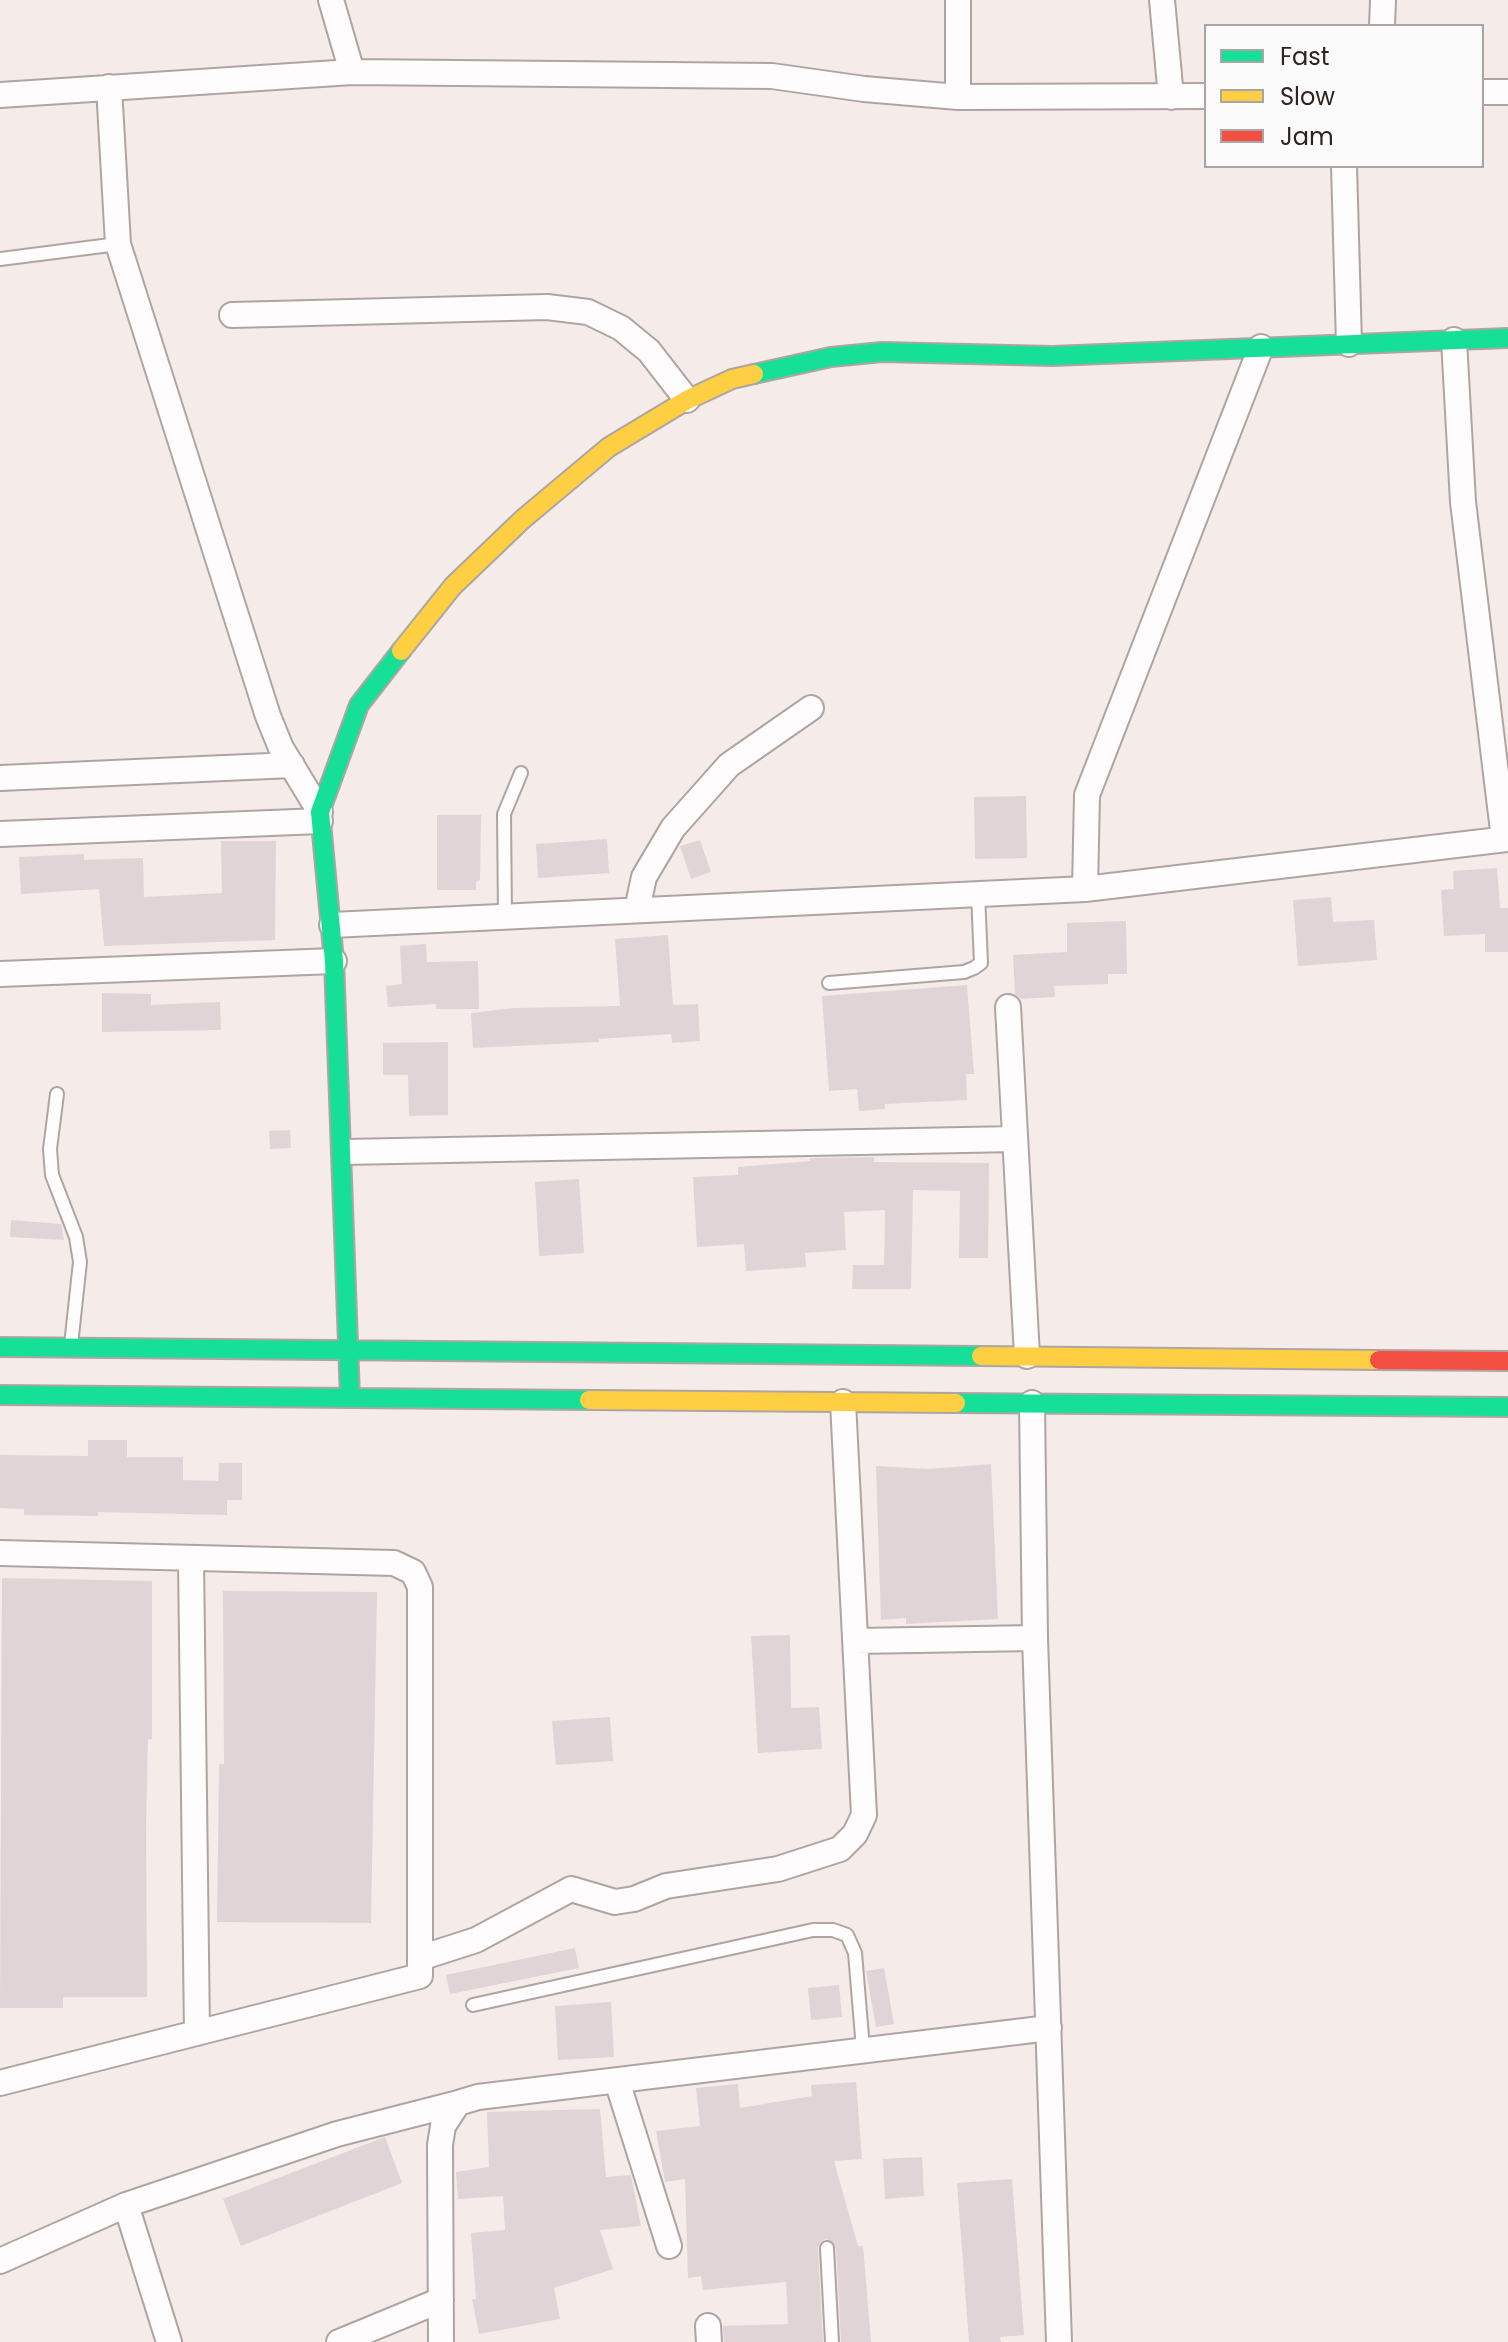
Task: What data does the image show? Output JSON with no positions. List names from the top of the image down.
{
  "legend": ["Fast", "Slow", "Jam"]
}
